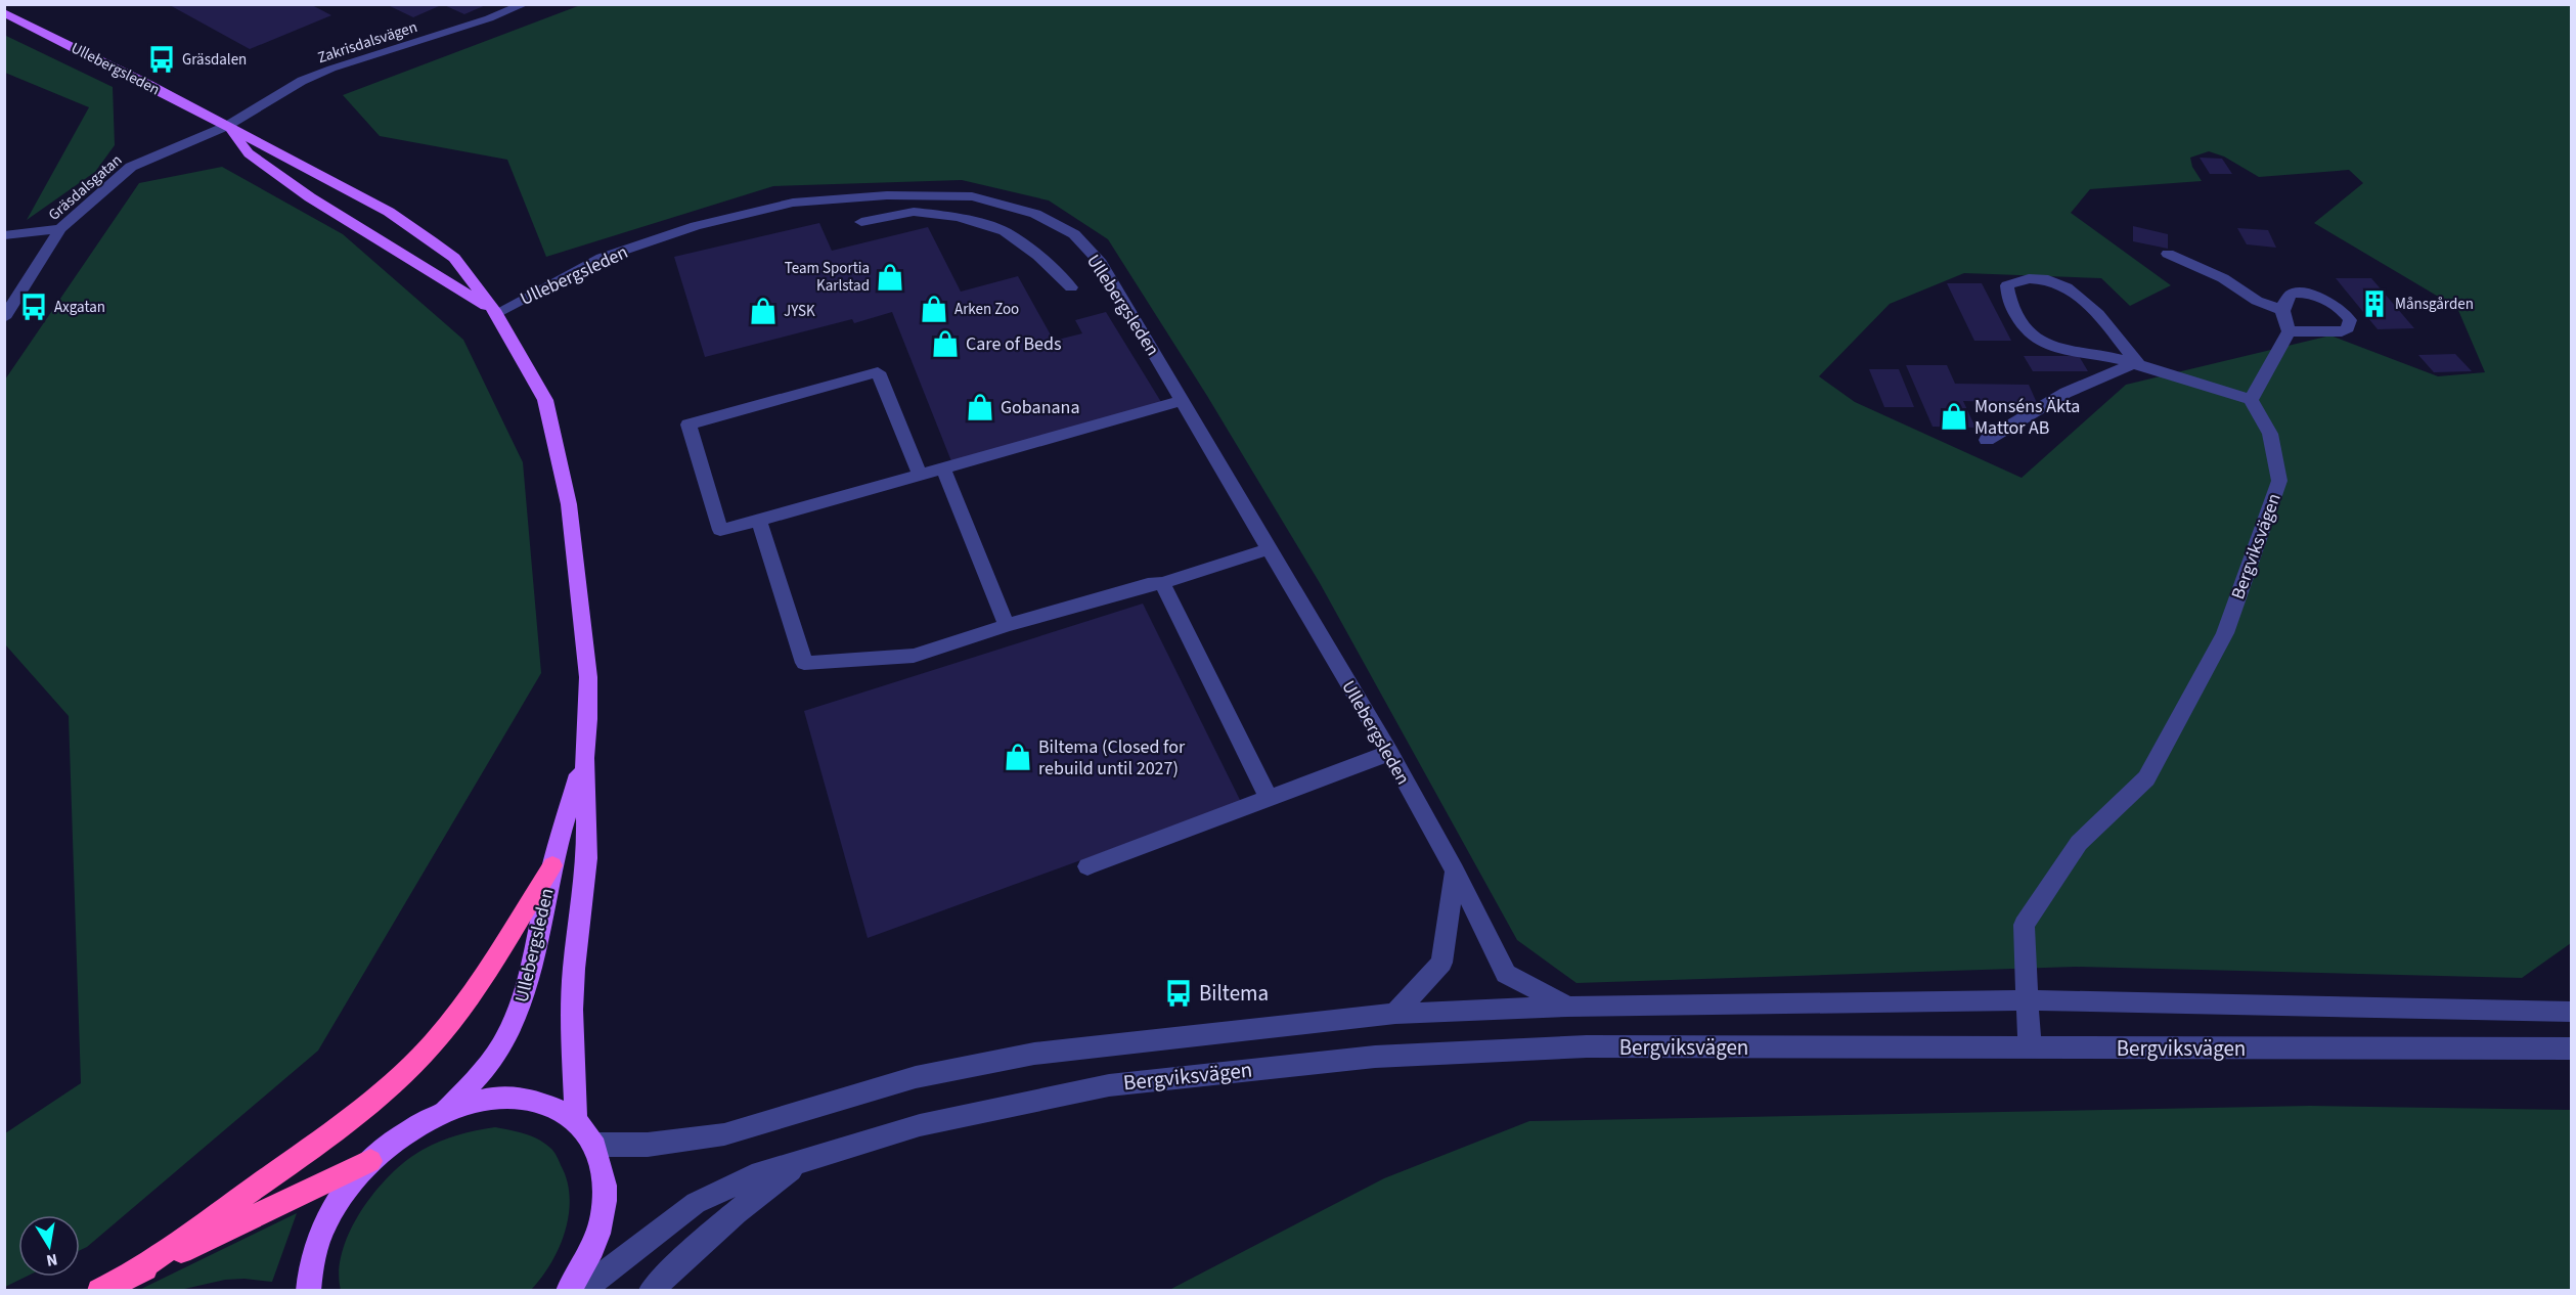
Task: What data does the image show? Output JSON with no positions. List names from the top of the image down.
{
  "streets": {
    "main road": ["Ullebergsleden"],
    "street": ["Zakrisdalsvägen", "Gräsdalsgatan", "Bergviksvägen"]
  },
  "crossings": [
    ["Zakrisdalsvägen", "Ullebergsleden"],
    ["Zakrisdalsvägen", "Gräsdalsgatan"],
    ["Ullebergsleden", "Gräsdalsgatan"],
    ["Ullebergsleden", "Bergviksvägen"]
  ],
  "places": {
    "bus stop": ["Gräsdalen", "Axgatan", "Biltema"],
    "shop": [
      "Team Sportia Karlstad",
      "Arken Zoo",
      "JYSK",
      "Care of Beds",
      "Gobanana",
      "Monséns Äkta Mattor AB",
      "Biltema (Closed for rebuild until 2027)"
    ],
    "building": ["Månsgården"]
  },
  "north": "bottom"
}
